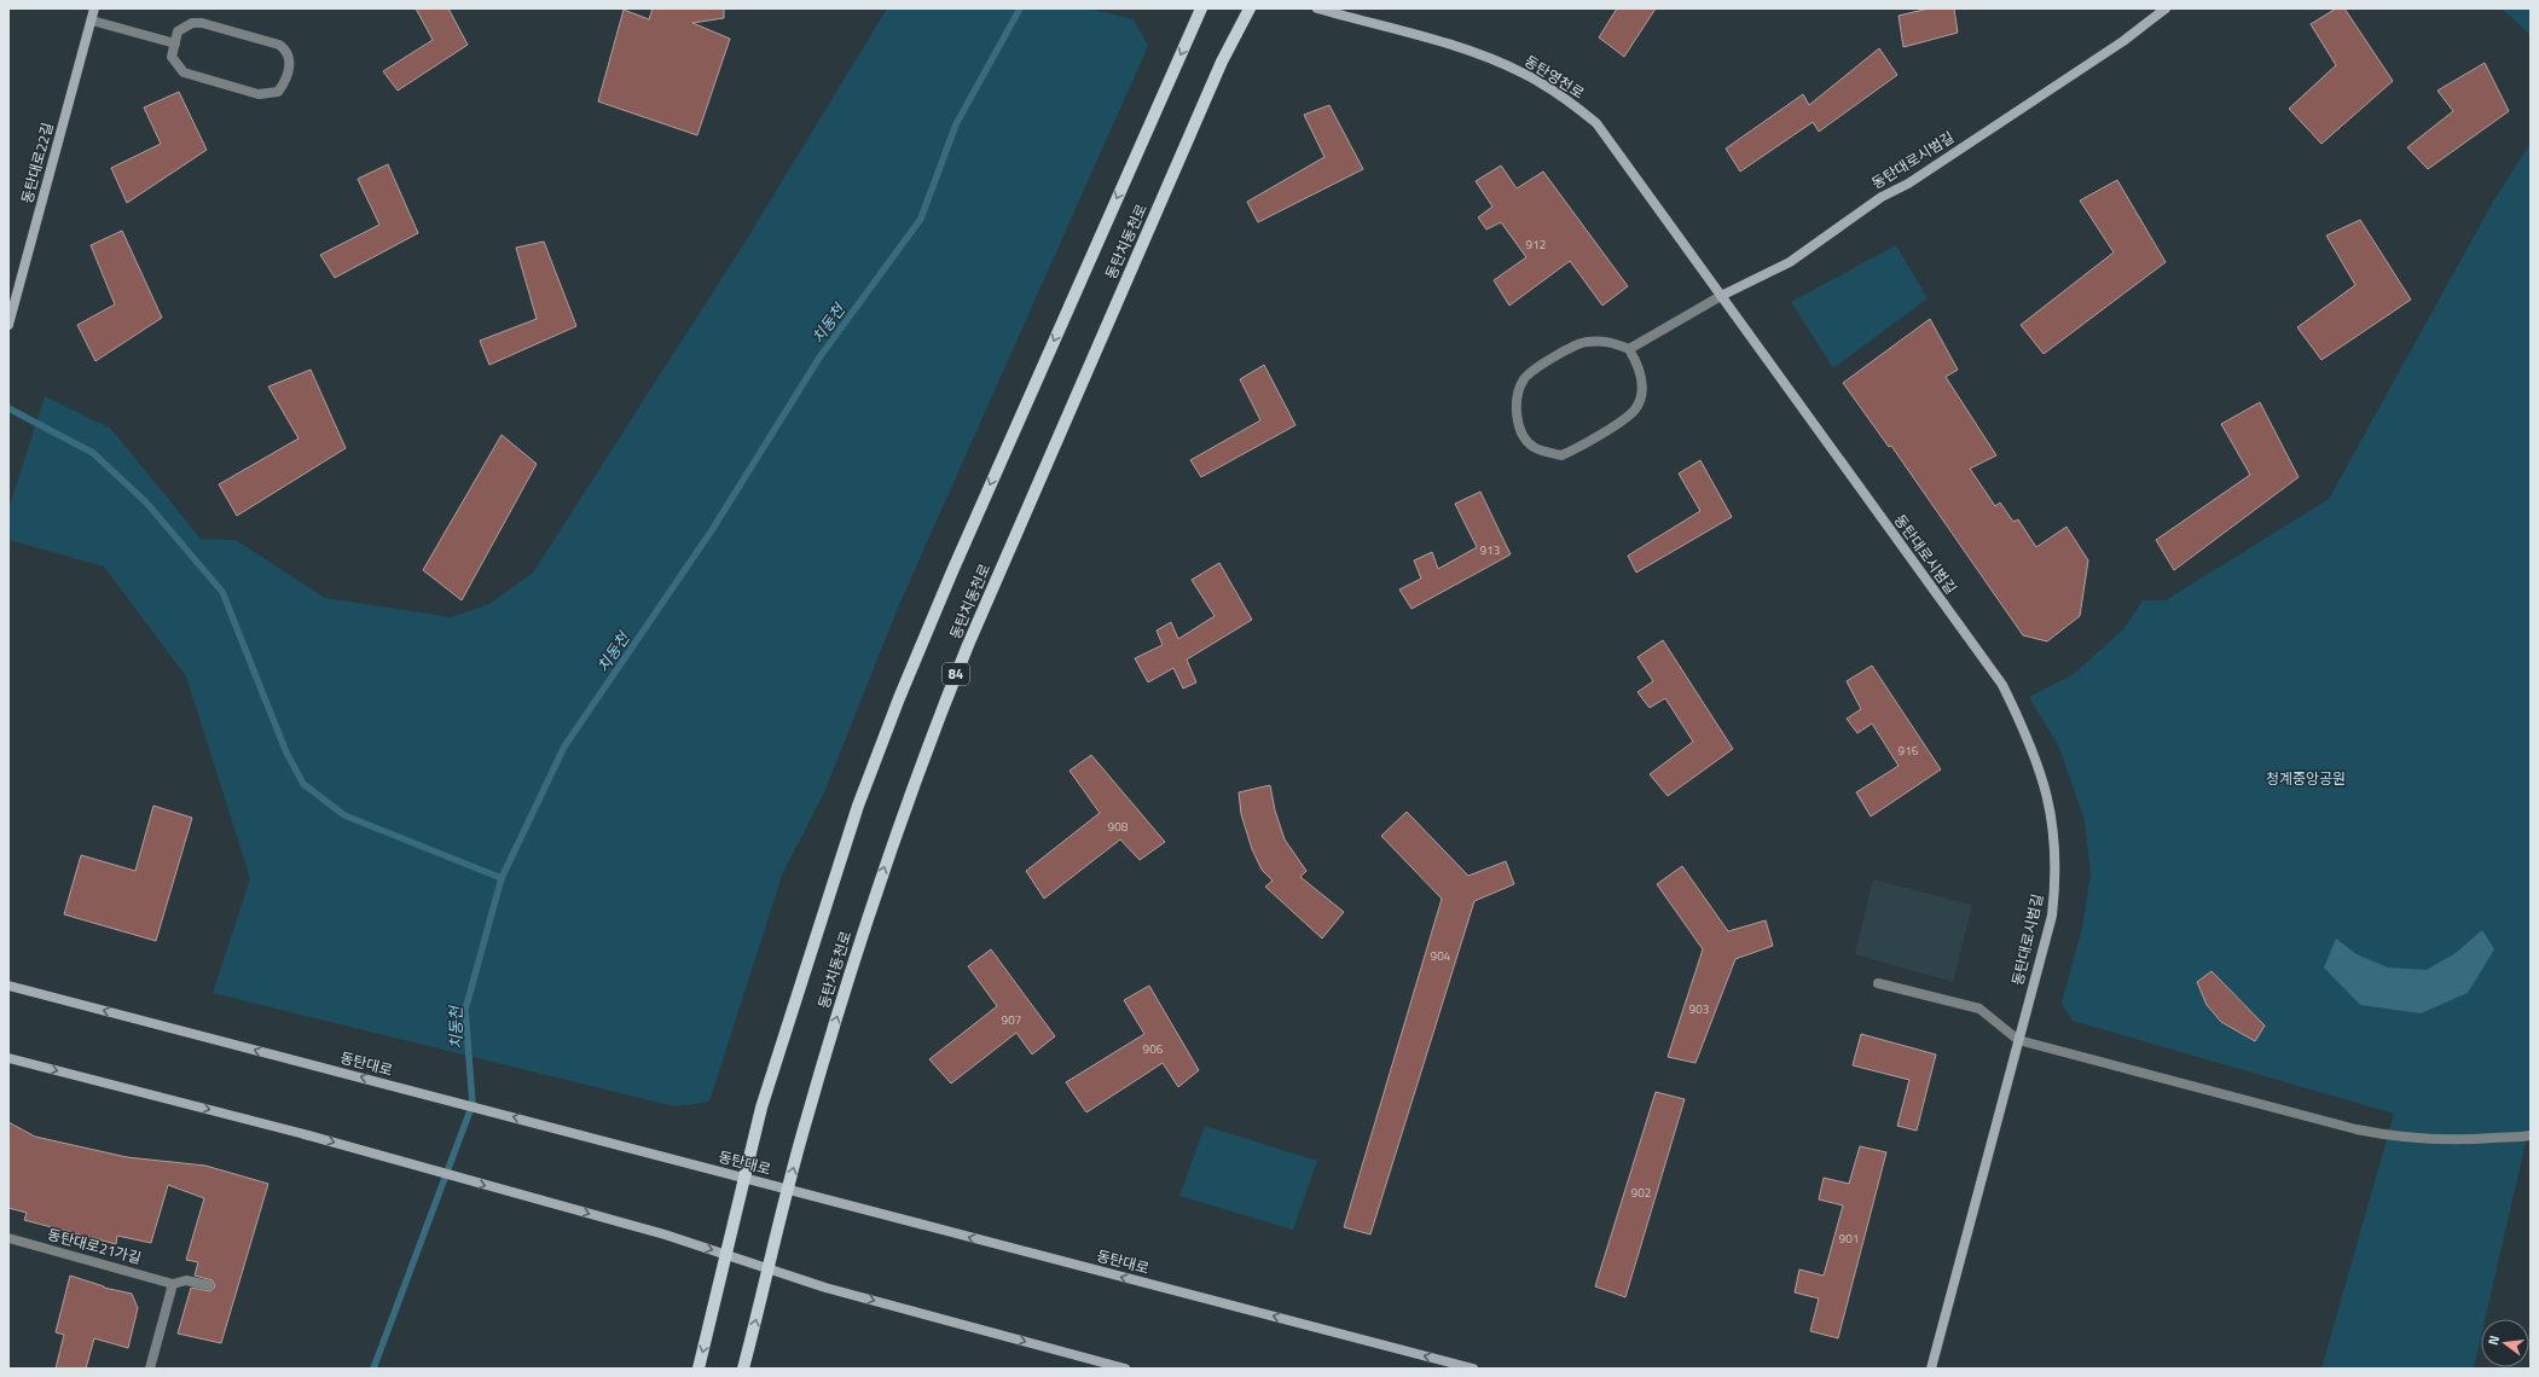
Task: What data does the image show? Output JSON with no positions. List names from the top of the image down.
{
  "streets": {
    "main road": [
      "동탄영천로",
      "동탄대로시범길",
      "동탄대로22길",
      "동탄치동천로",
      "84",
      "동탄대로"
    ],
    "street": ["동탄대로21가길"]
  },
  "crossings": [
    ["동탄영천로", "동탄대로시범길"],
    ["동탄치동천로", "동탄대로"]
  ],
  "water": ["치동천"],
  "parks": ["청계중앙공원"],
  "house_numbers": [
    "912",
    "913",
    "916",
    "908",
    "904",
    "903",
    "907",
    "906",
    "902",
    "901"
  ],
  "north": "left"
}
